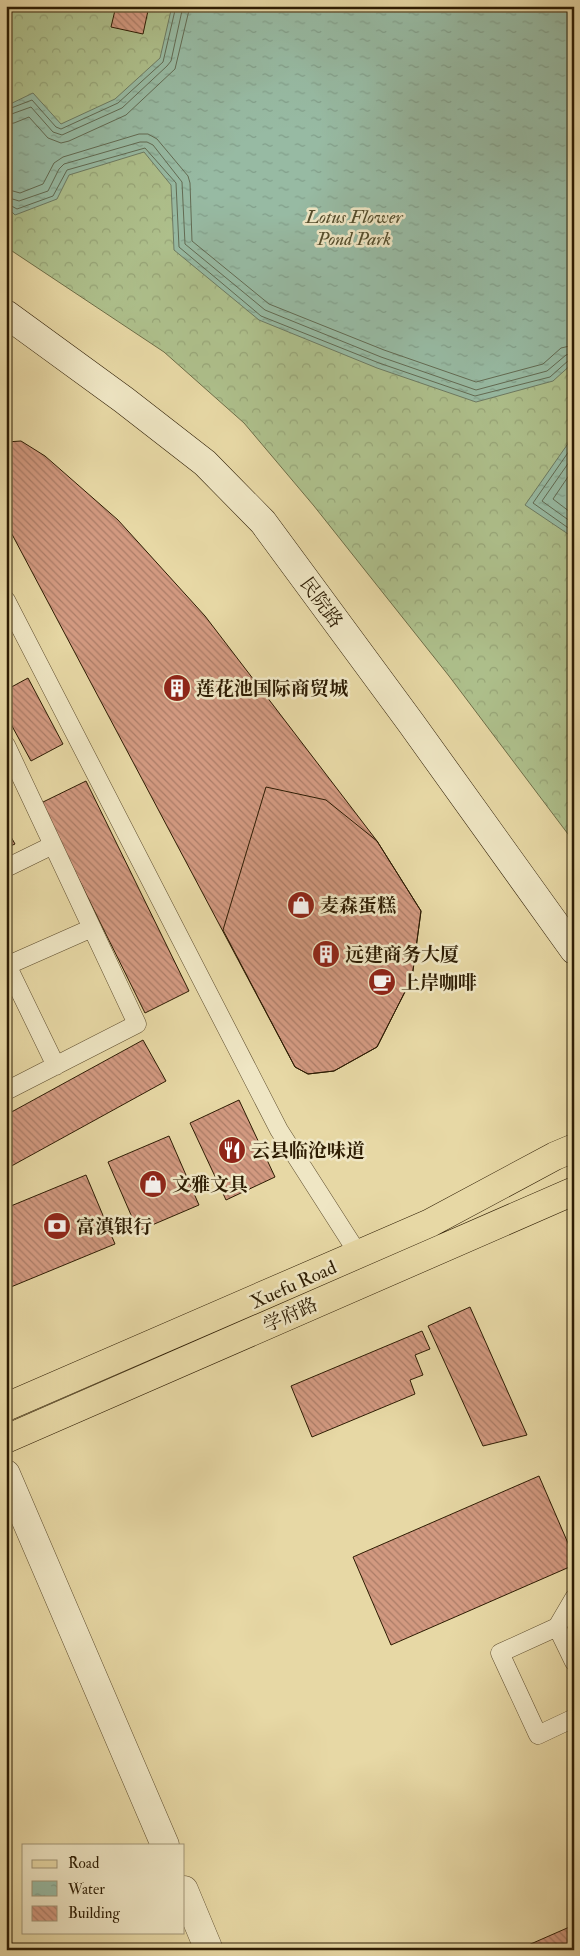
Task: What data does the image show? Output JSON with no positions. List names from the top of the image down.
{
  "streets": {
    "main road": ["民院路", "Xuefu Road", "学府路"]
  },
  "parks": ["Lotus Flower Pond Park"],
  "places": {
    "building": ["莲花池国际商贸城", "远建商务大厦"],
    "shop": ["麦森蛋糕", "文雅文具"],
    "cafe": ["上岸咖啡"],
    "restaurant": ["云县临沧味道"],
    "bank": ["富滇银行"]
  },
  "legend": ["Road", "Water", "Building"]
}
